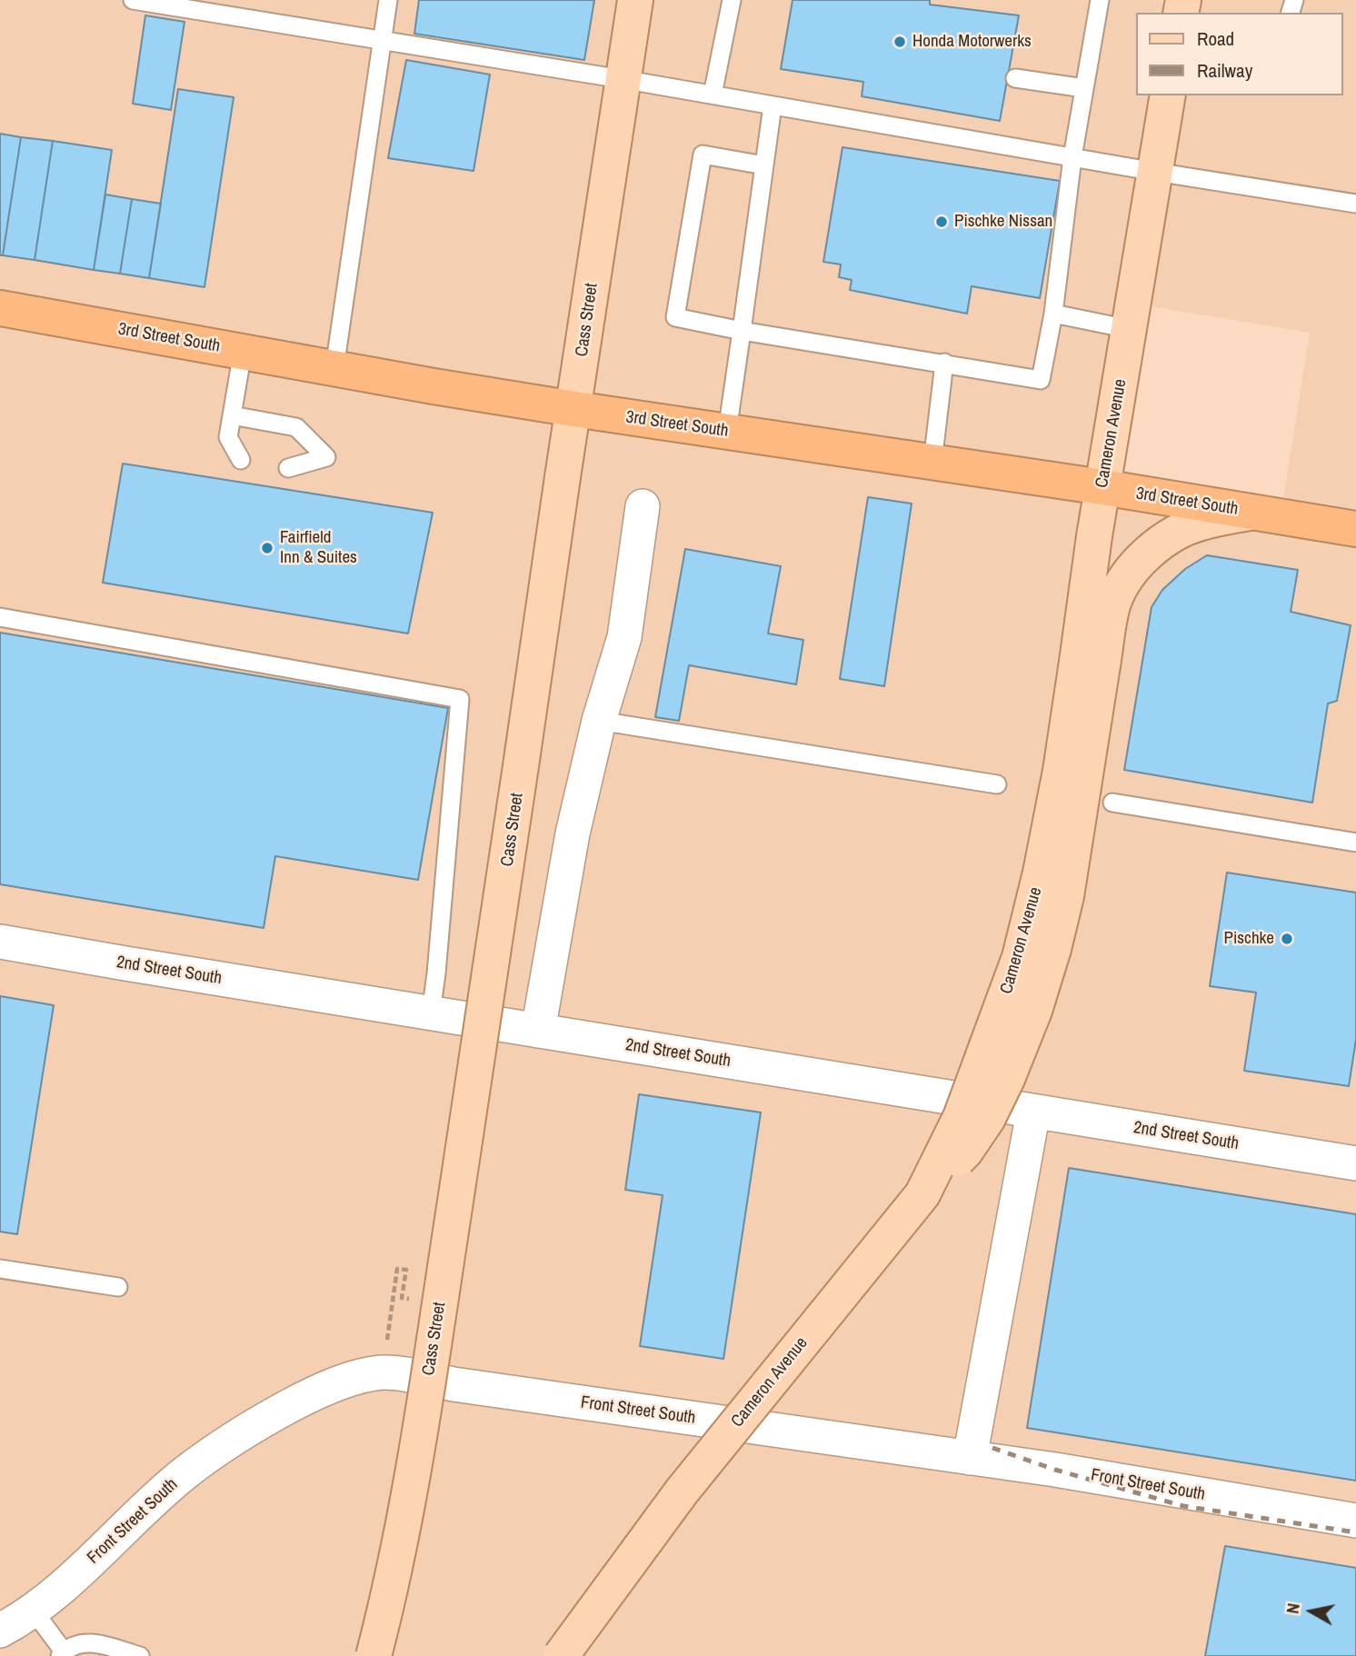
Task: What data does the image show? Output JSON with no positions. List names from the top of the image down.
{
  "streets": {
    "highway": ["3rd Street South"],
    "main road": ["Cass Street", "Cameron Avenue"],
    "street": ["2nd Street South", "Front Street South"]
  },
  "crossings": [
    ["Cass Street", "3rd Street South"],
    ["Cass Street", "2nd Street South"],
    ["Cass Street", "Front Street South"],
    ["3rd Street South", "Cameron Avenue"]
  ],
  "places": [
    "Honda Motorwerks",
    "Pischke Nissan",
    "Fairfield Inn & Suites",
    "Pischke"
  ],
  "legend": ["Road", "Railway"],
  "north": "left"
}
